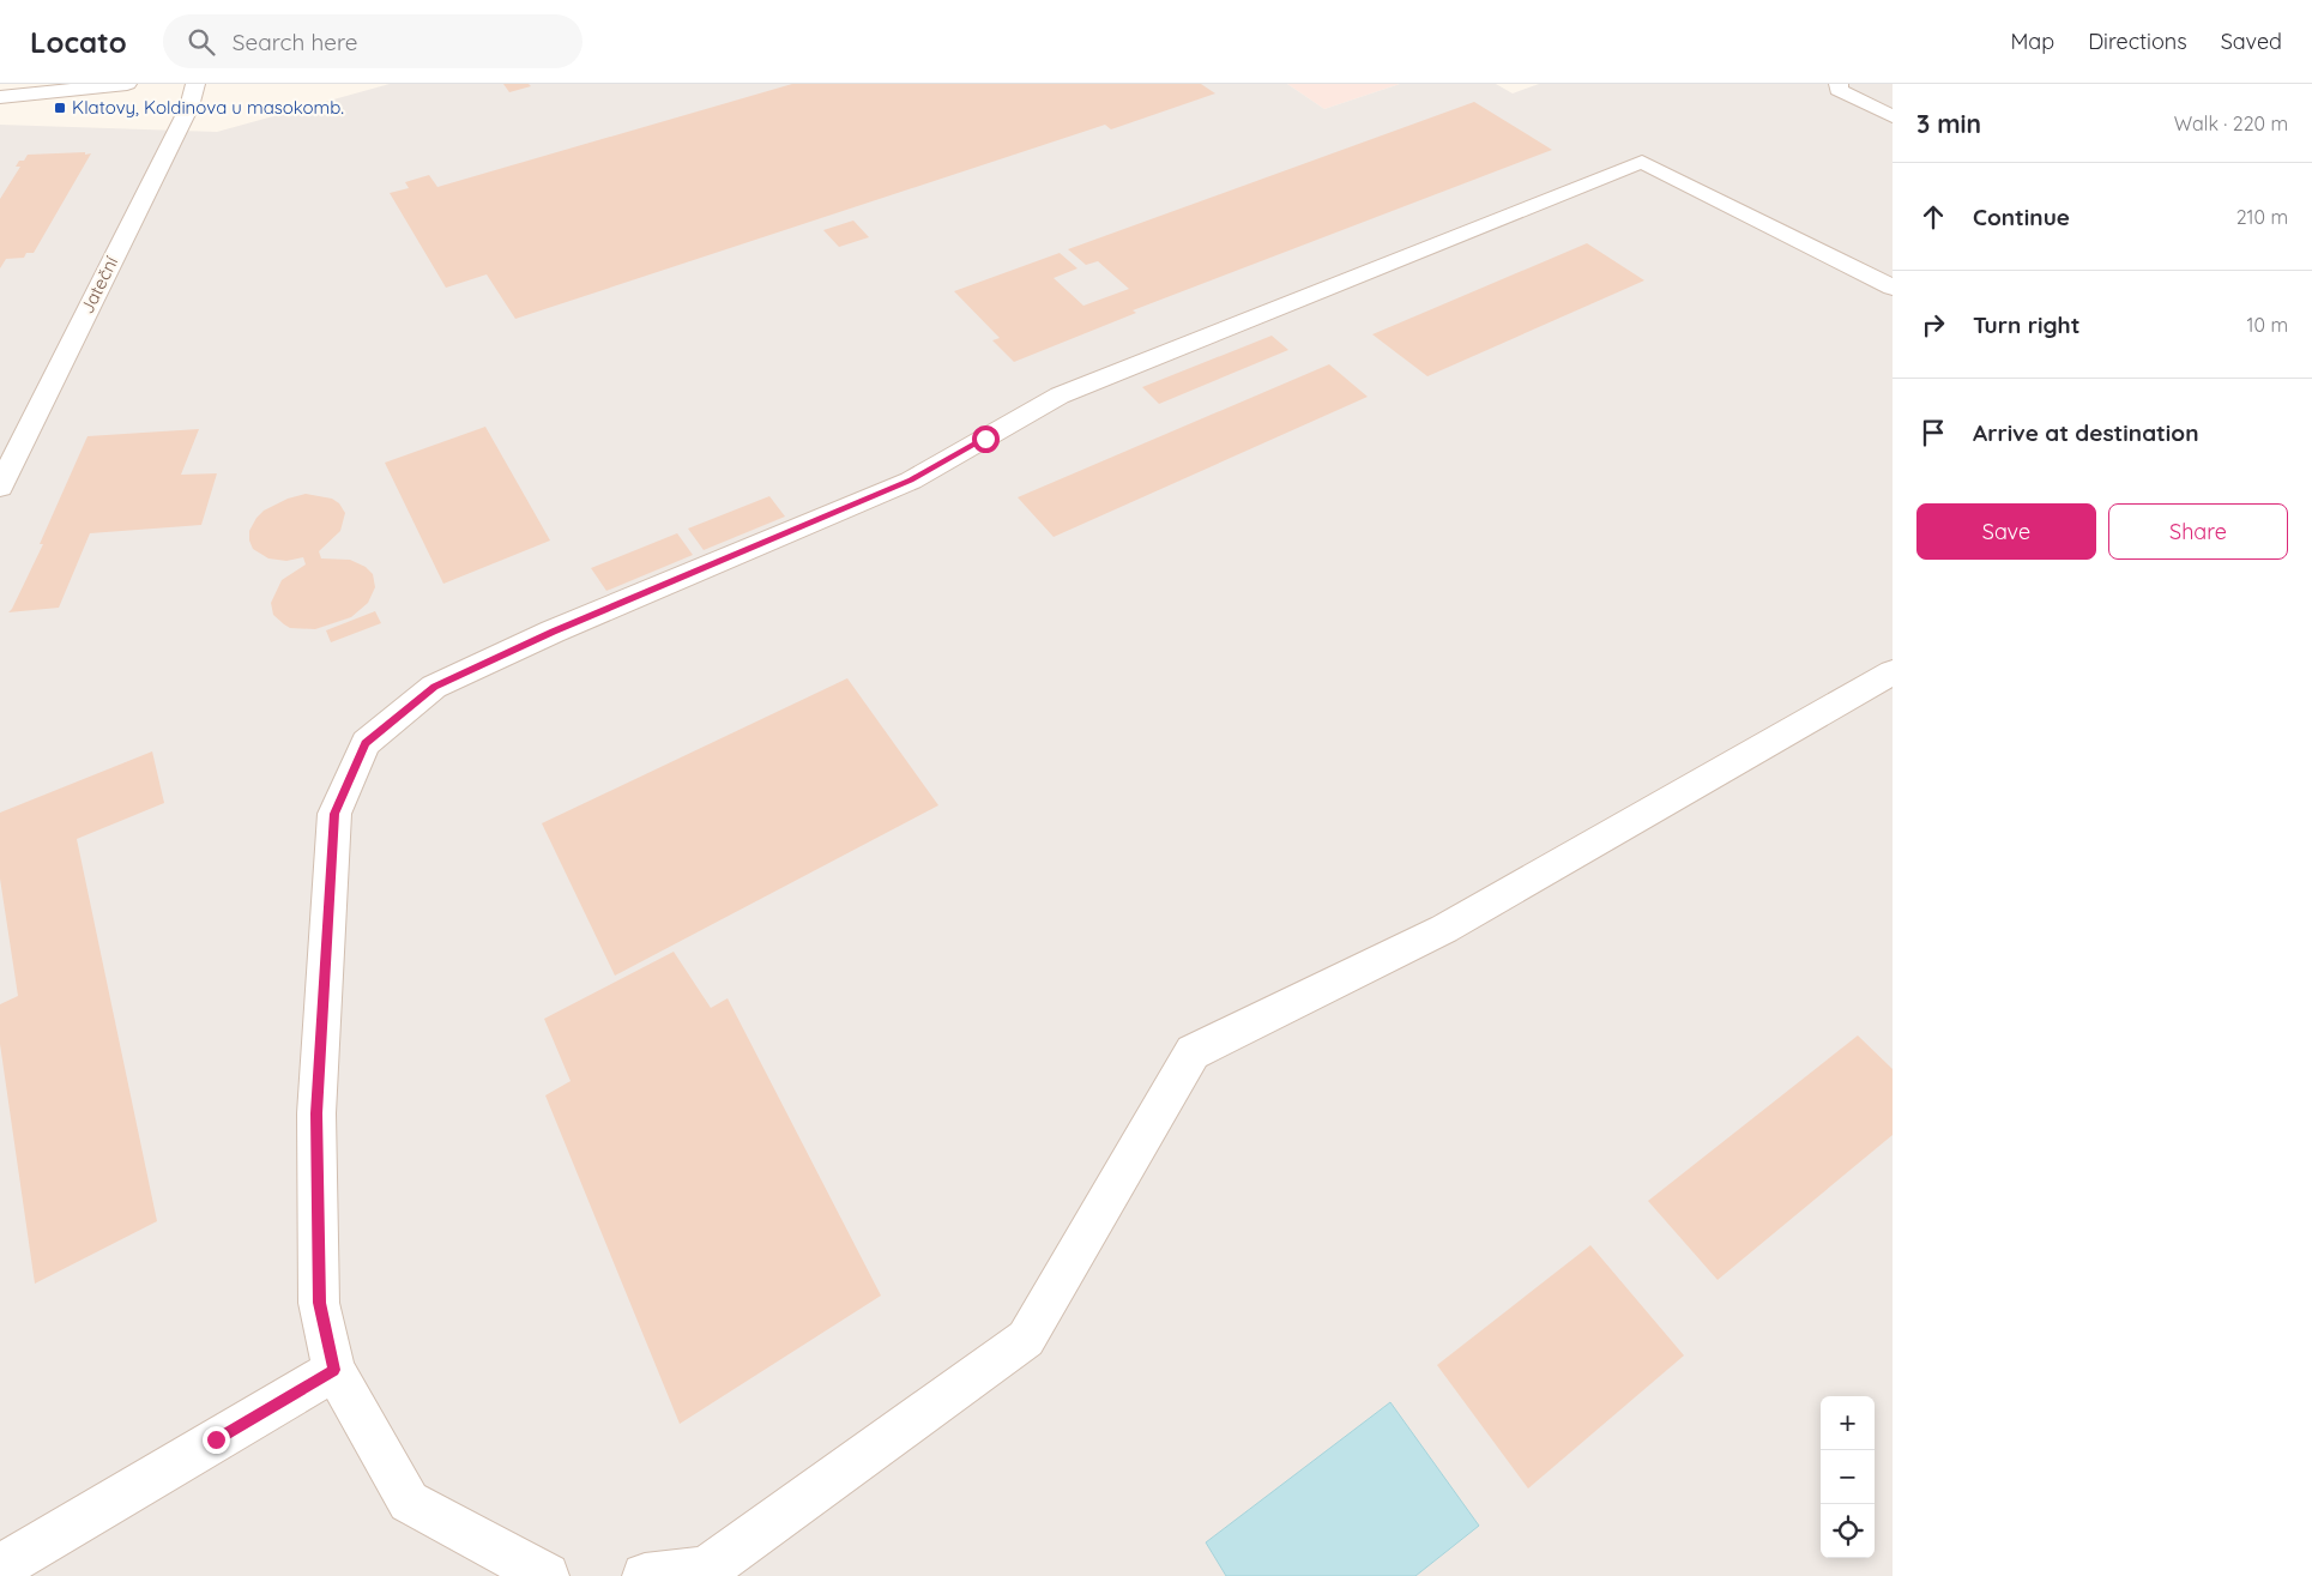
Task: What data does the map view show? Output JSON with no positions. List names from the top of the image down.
{
  "streets": {
    "street": ["Jateční"]
  },
  "places": {
    "transit": ["Klatovy, Koldinova u masokomb."]
  },
  "page": {
    "header": "Locato",
    "search": "Search here",
    "nav": ["Map", "Directions", "Saved"],
    "heading": ["3 min", "Walk · 220 m"],
    "list": [
      ["Continue", "210 m"],
      ["Turn right", "10 m"],
      "Arrive at destination"
    ],
    "buttons": ["Save", "Share"],
    "map_buttons": ["+", "−"]
  }
}
